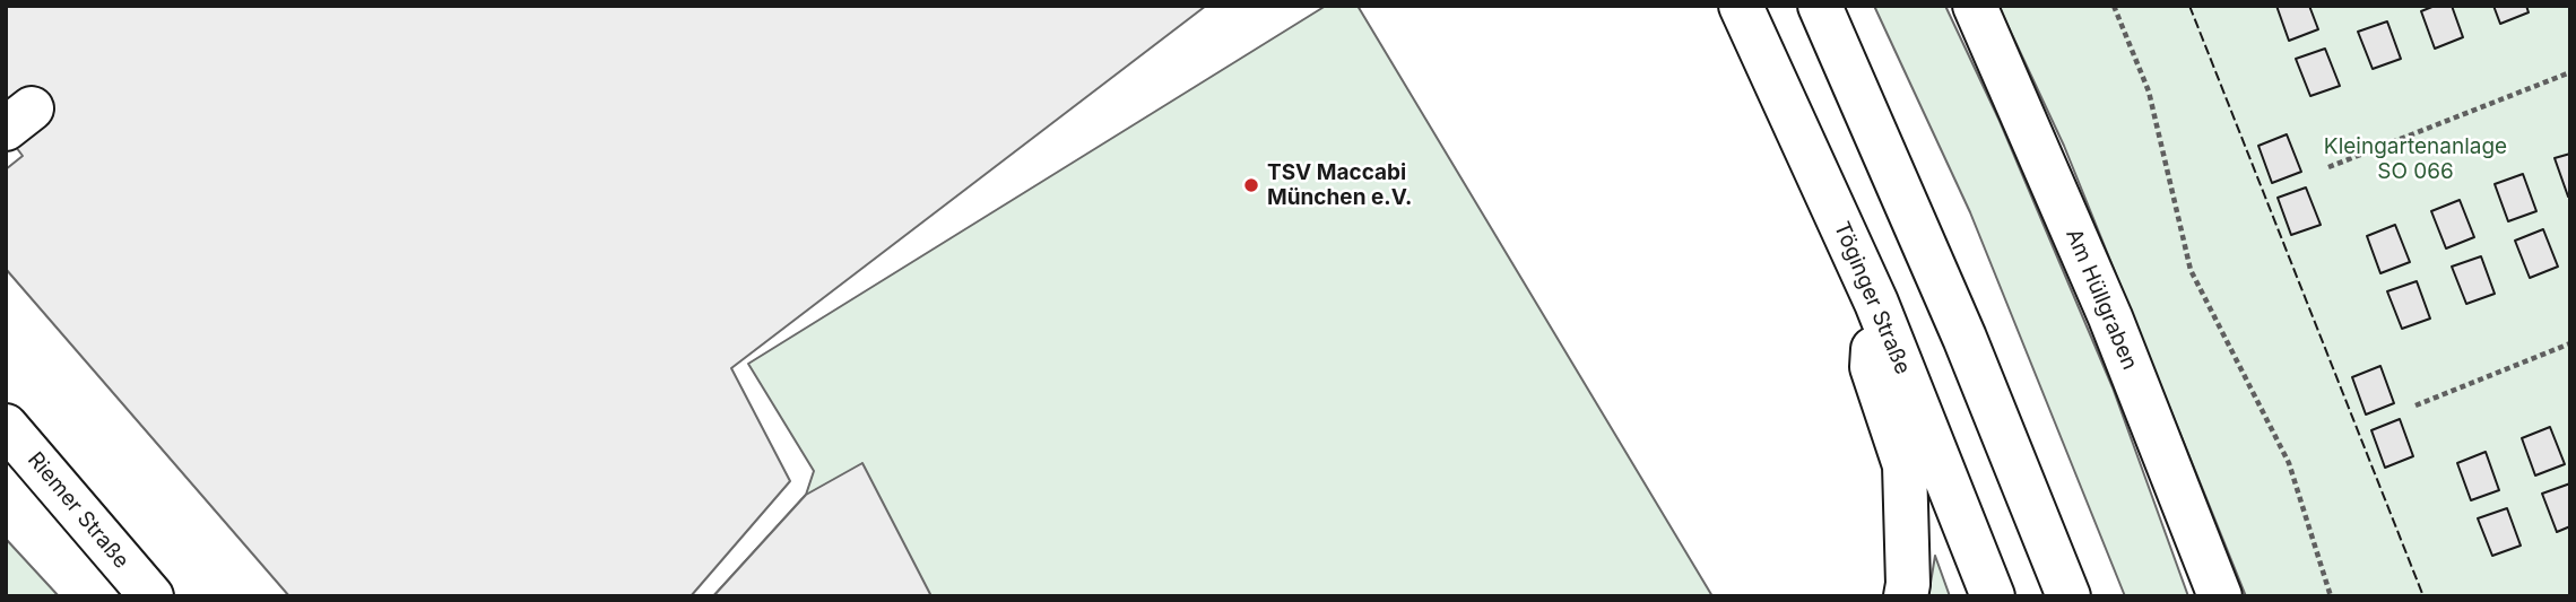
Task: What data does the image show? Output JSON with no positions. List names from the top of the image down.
{
  "streets": {
    "main road": ["Töginger Straße", "Am Hüllgraben", "Riemer Straße"]
  },
  "parks": ["Kleingartenanlage SO 066"],
  "places": ["TSV Maccabi München e.V."]
}
